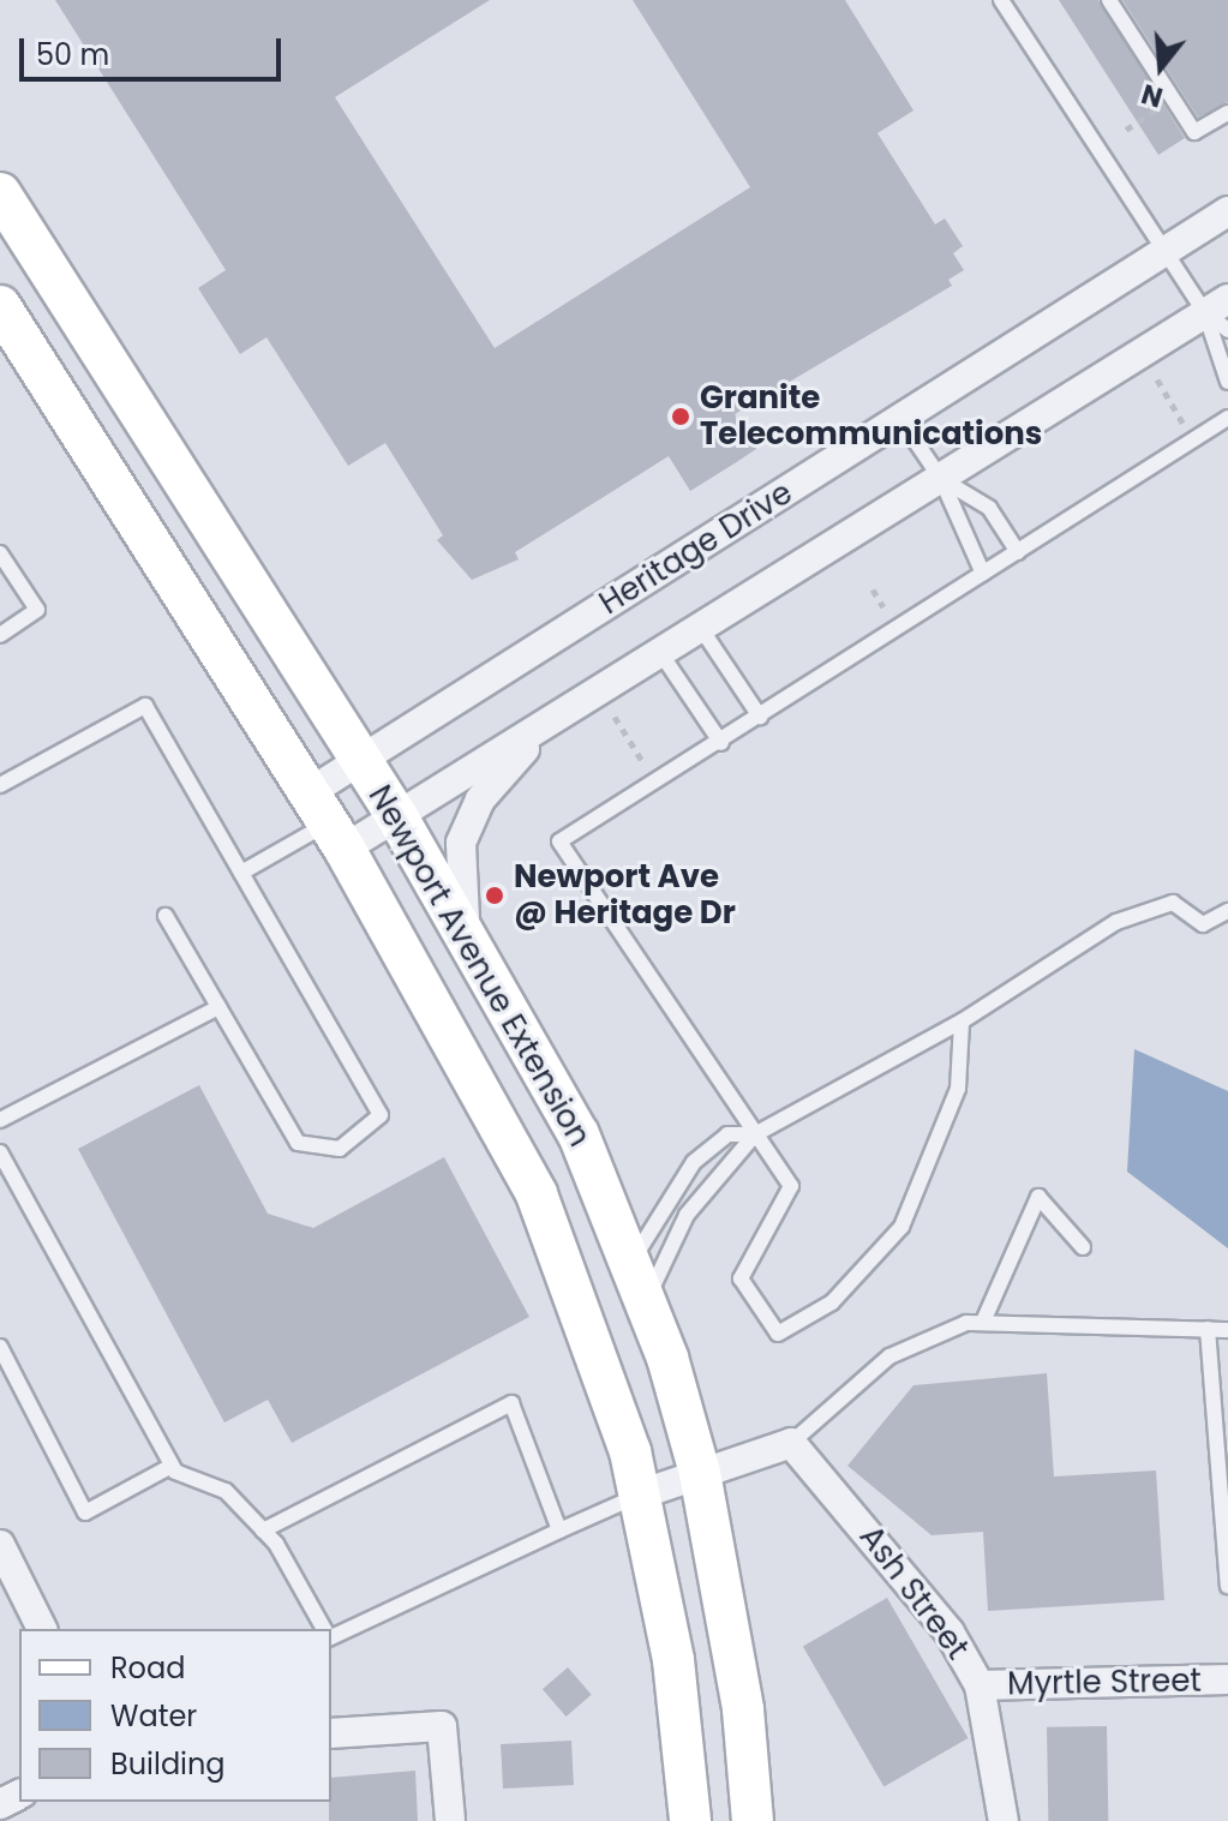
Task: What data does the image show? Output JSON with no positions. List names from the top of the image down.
{
  "streets": {
    "main road": ["Newport Avenue Extension"],
    "street": ["Heritage Drive", "Ash Street", "Myrtle Street"]
  },
  "crossings": [
    ["Heritage Drive", "Newport Avenue Extension"],
    ["Ash Street", "Myrtle Street"]
  ],
  "places": ["Granite Telecommunications", "Newport Ave @ Heritage Dr"],
  "legend": ["Road", "Water", "Building"],
  "scale_bar": "50 m",
  "north": "bottom"
}
